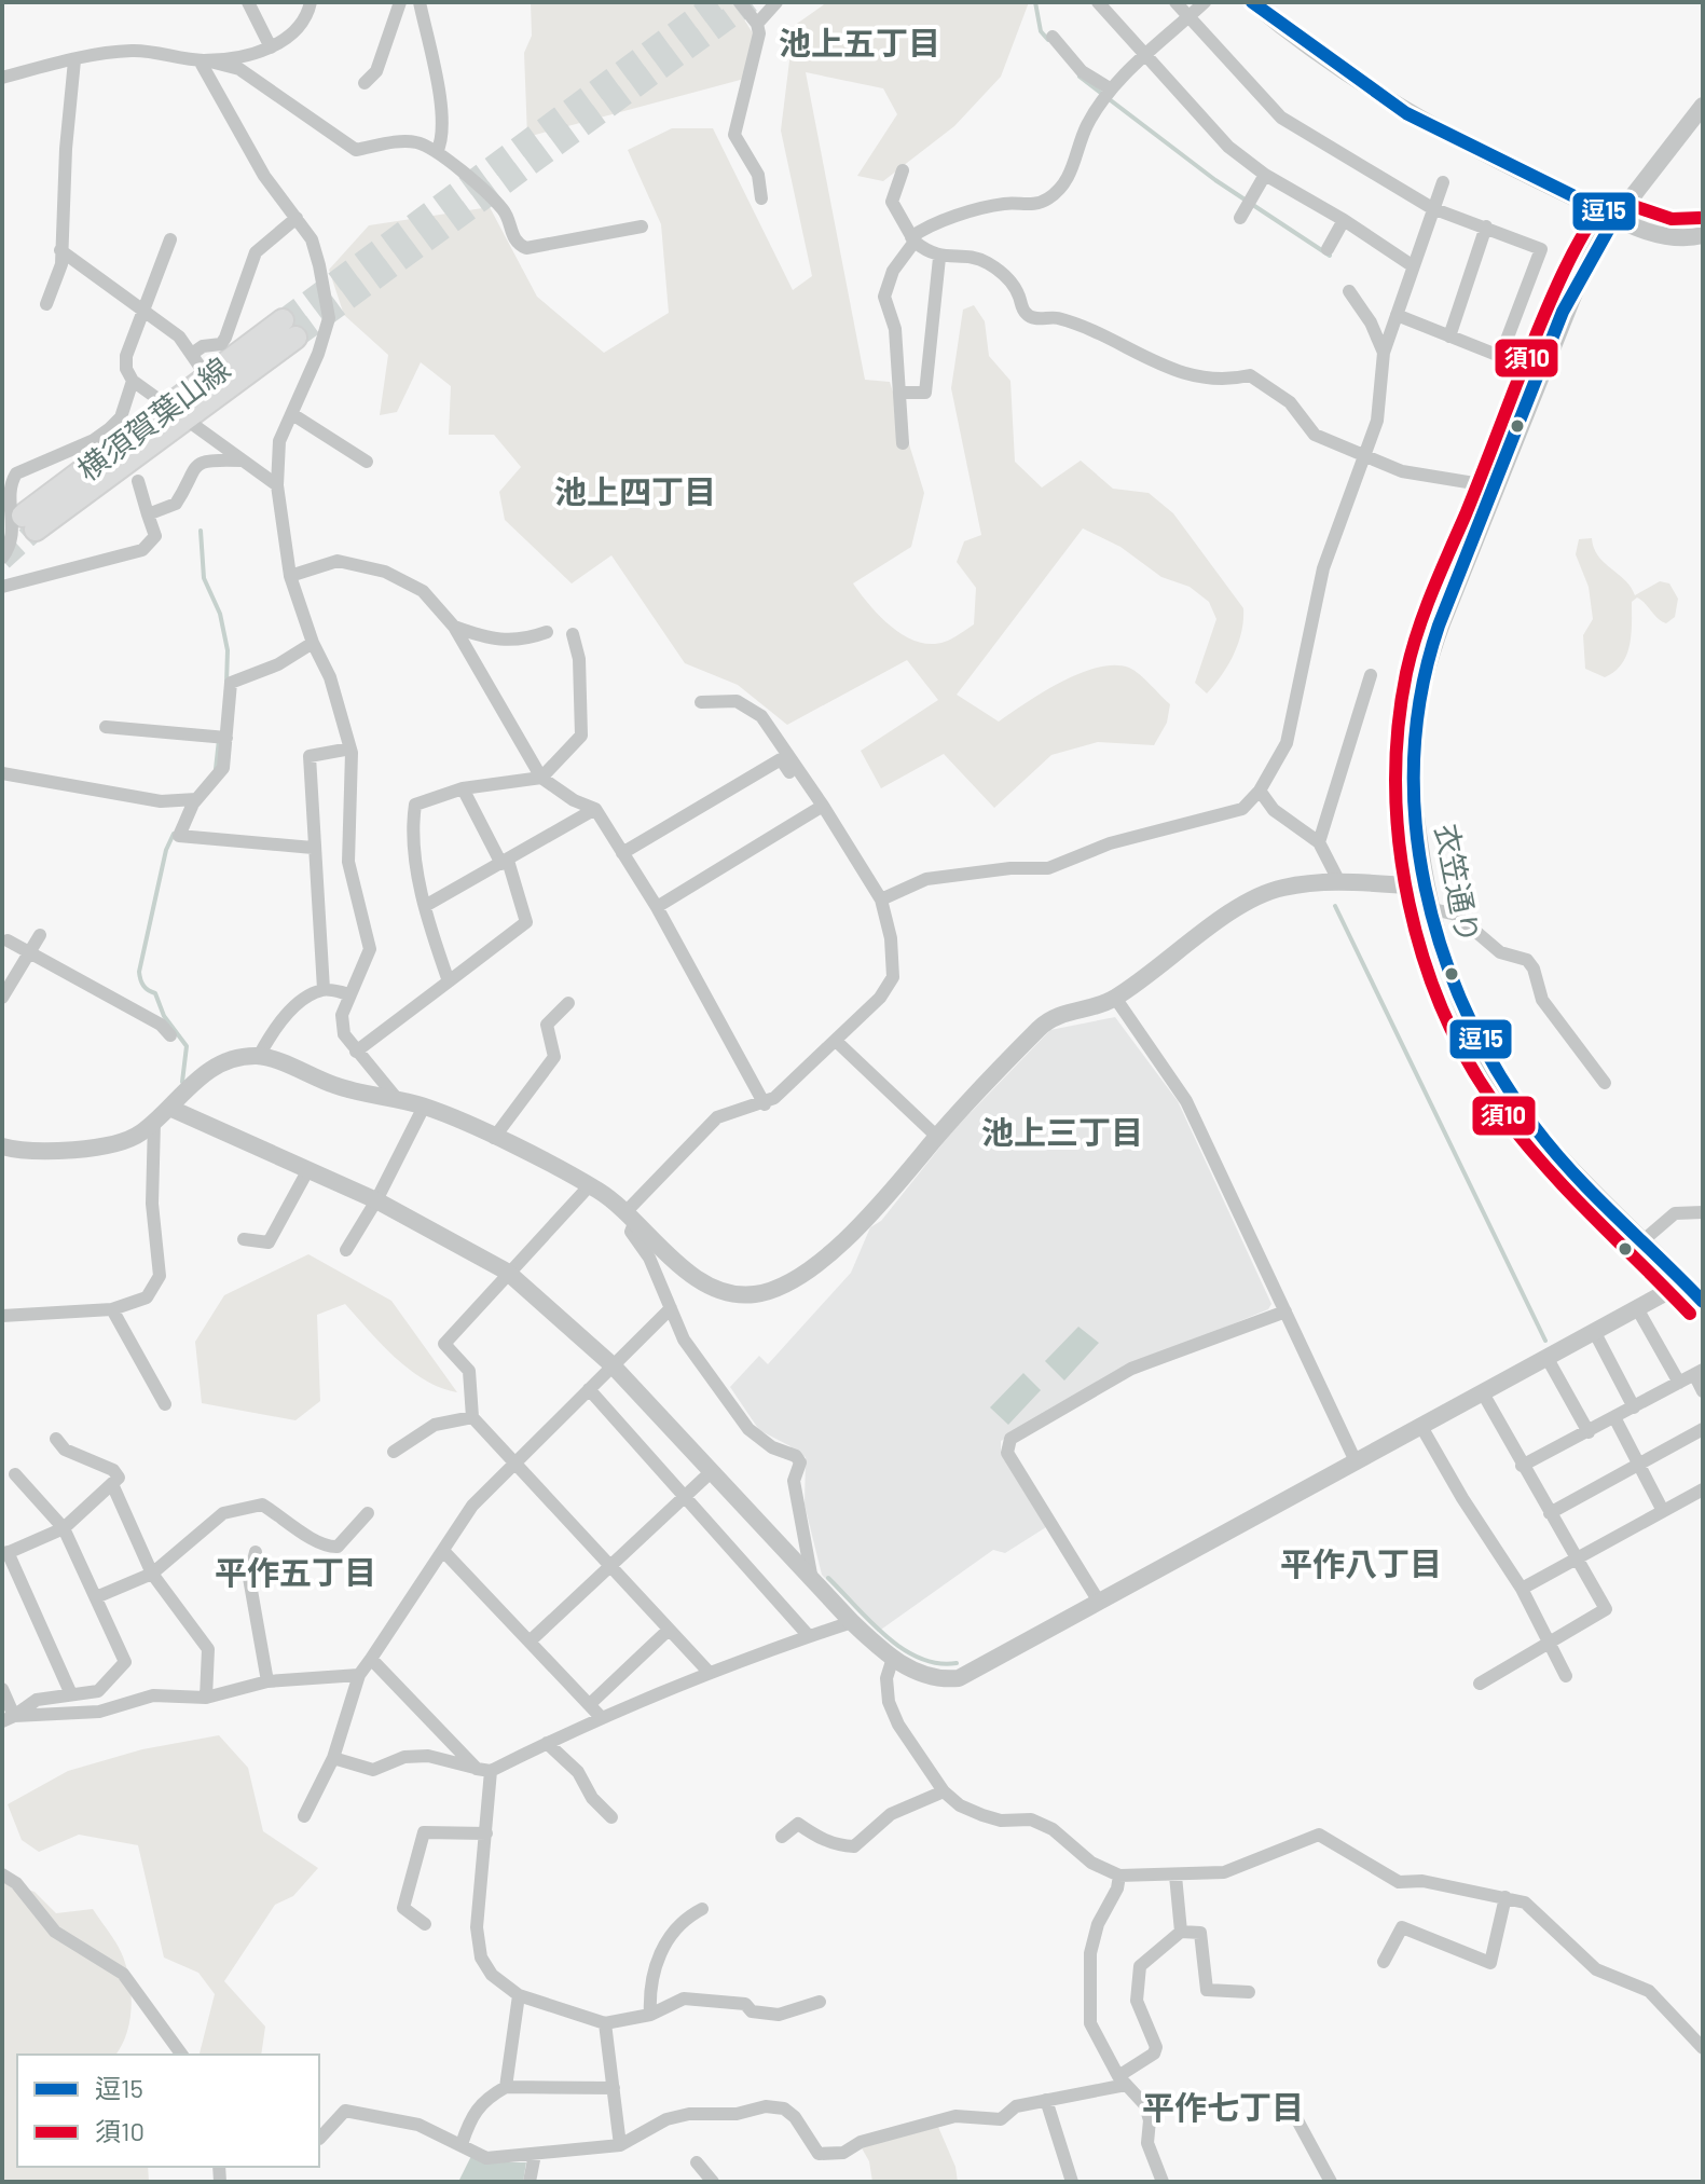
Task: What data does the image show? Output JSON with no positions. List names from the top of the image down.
{
  "streets": {
    "main road": ["横須賀葉山線"],
    "street": ["衣笠通り"]
  },
  "districts": [
    "池上五丁目",
    "池上四丁目",
    "池上三丁目",
    "平作八丁目",
    "平作五丁目",
    "平作七丁目"
  ],
  "lines": ["transit line 逗15", "transit line 須10"],
  "legend": ["逗15", "須10"]
}
